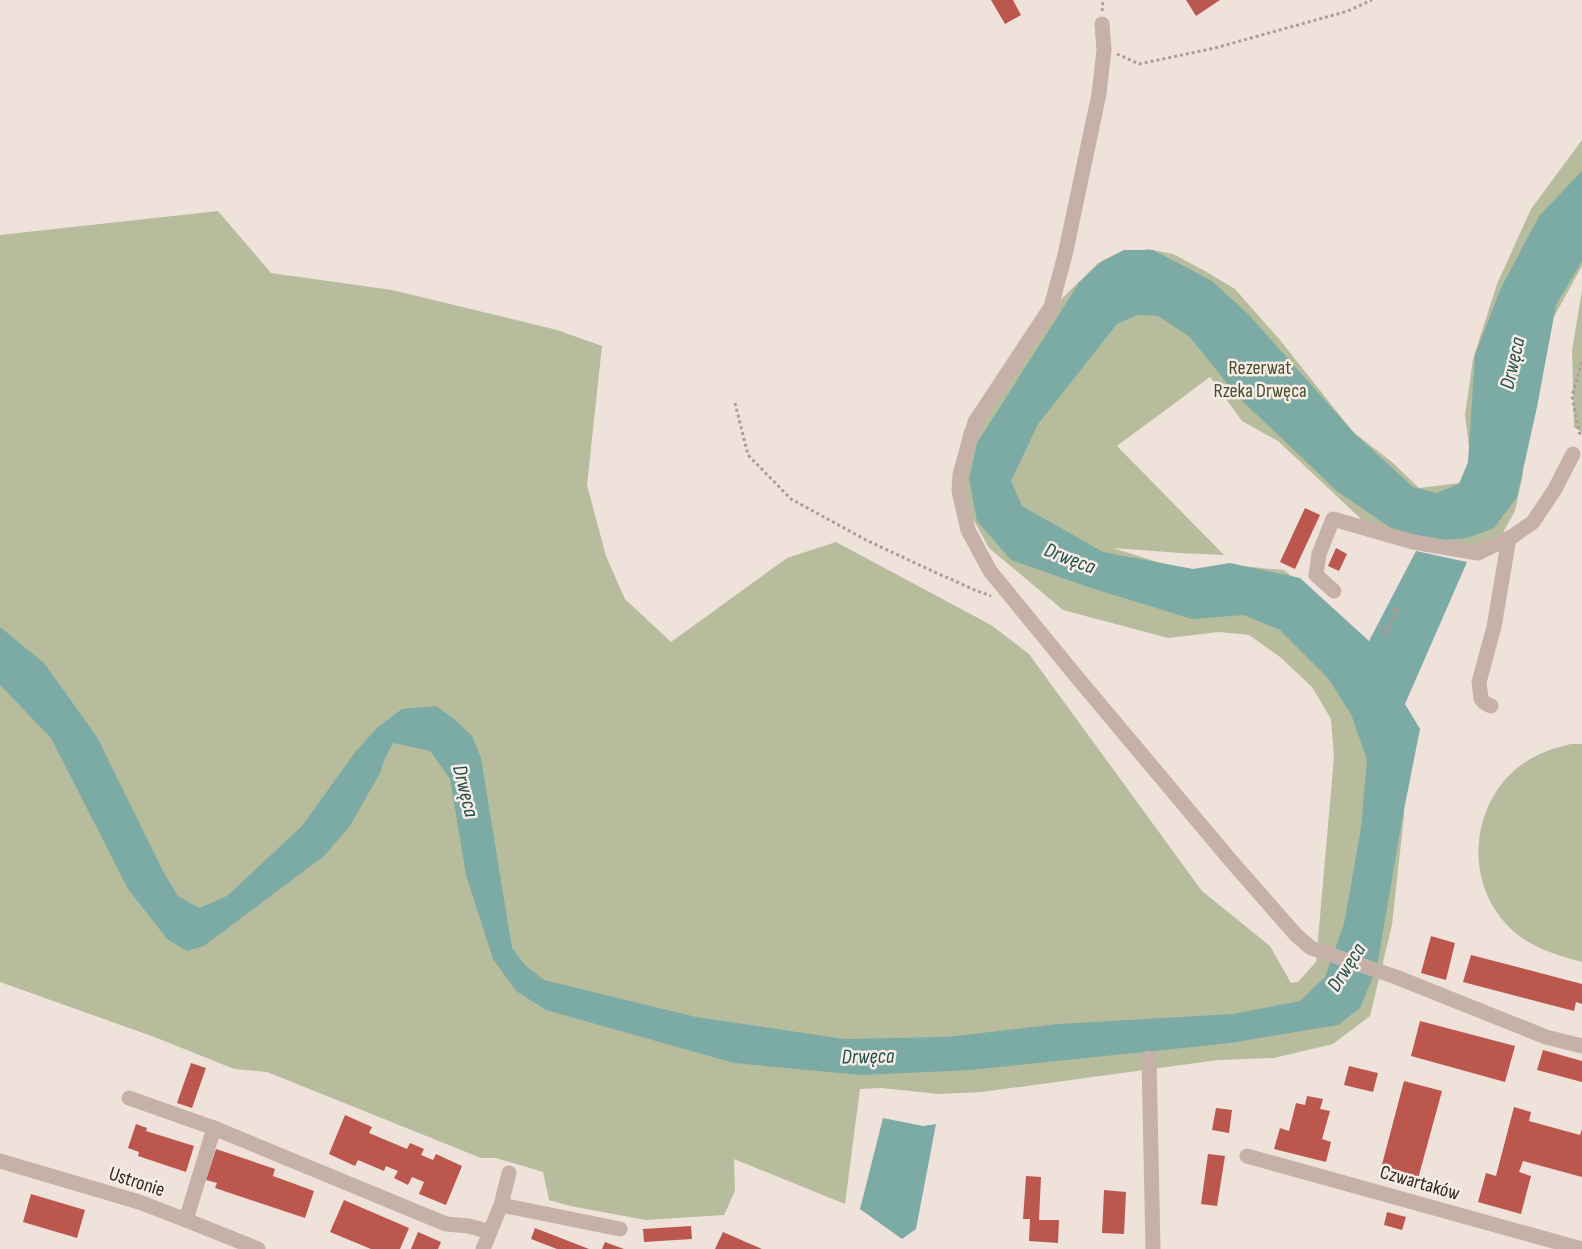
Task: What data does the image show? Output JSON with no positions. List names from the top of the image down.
{
  "streets": {
    "street": ["Ustronie", "Czwartaków"]
  },
  "water": ["Drwęca"],
  "parks": ["Rezerwat Rzeka Drwęca"]
}
